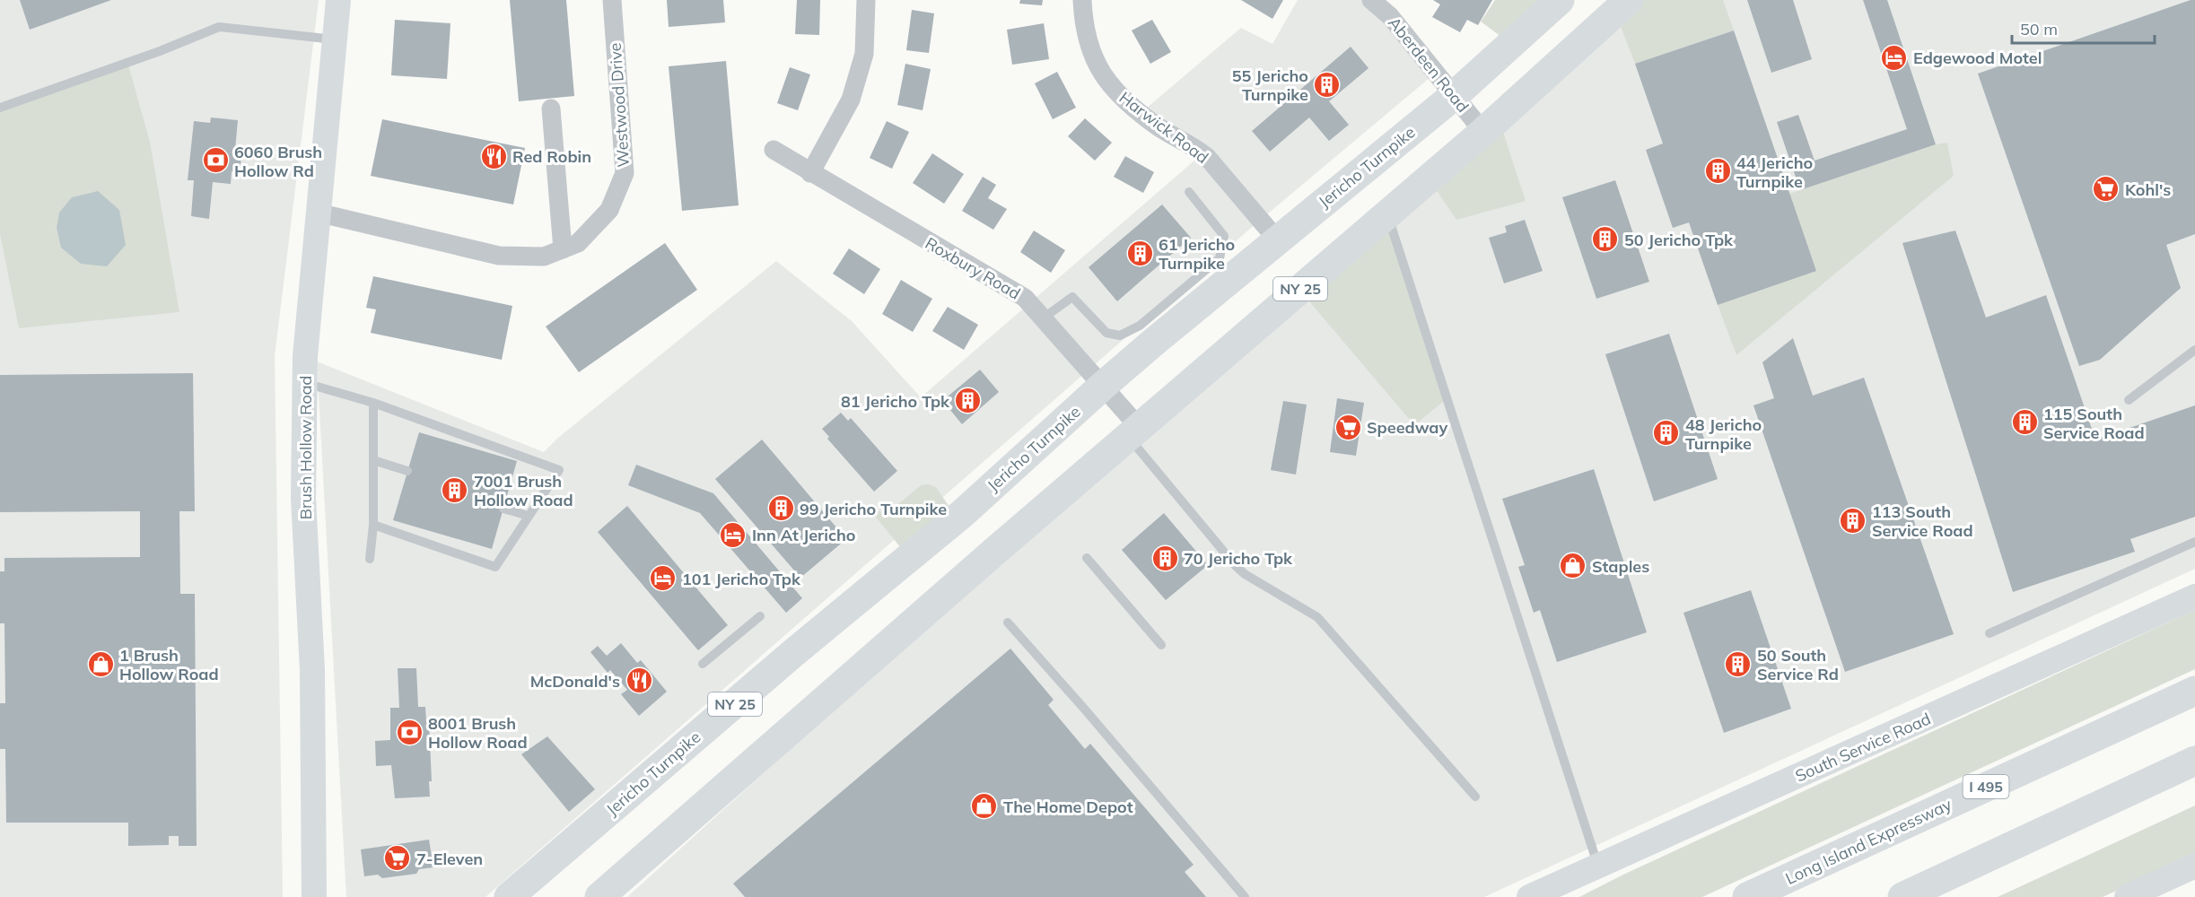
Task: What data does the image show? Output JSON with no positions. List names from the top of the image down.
{
  "streets": {
    "main road": [
      "Jericho Turnpike",
      "NY 25",
      "Brush Hollow Road",
      "South Service Road",
      "I 495",
      "Long Island Expressway"
    ],
    "street": [
      "Aberdeen Road",
      "Westwood Drive",
      "Harwick Road",
      "Roxbury Road"
    ]
  },
  "crossings": [
    ["Aberdeen Road", "Jericho Turnpike"],
    ["Aberdeen Road", "NY 25"],
    ["Westwood Drive", "Brush Hollow Road"],
    ["Harwick Road", "Jericho Turnpike"],
    ["Jericho Turnpike", "Roxbury Road"],
    ["Roxbury Road", "NY 25"]
  ],
  "places": {
    "hotel": ["Edgewood Motel", "Inn At Jericho", "101 Jericho Tpk"],
    "building": [
      "55 Jericho Turnpike",
      "44 Jericho Turnpike",
      "50 Jericho Tpk",
      "61 Jericho Turnpike",
      "81 Jericho Tpk",
      "115 South Service Road",
      "48 Jericho Turnpike",
      "7001 Brush Hollow Road",
      "99 Jericho Turnpike",
      "113 South Service Road",
      "70 Jericho Tpk",
      "50 South Service Rd"
    ],
    "restaurant": ["Red Robin", "McDonald's"],
    "bank": ["6060 Brush Hollow Rd", "8001 Brush Hollow Road"],
    "supermarket": ["Kohl's", "Speedway", "7-Eleven"],
    "shop": ["Staples", "1 Brush Hollow Road", "The Home Depot"]
  },
  "scale_bar": "50 m"
}
